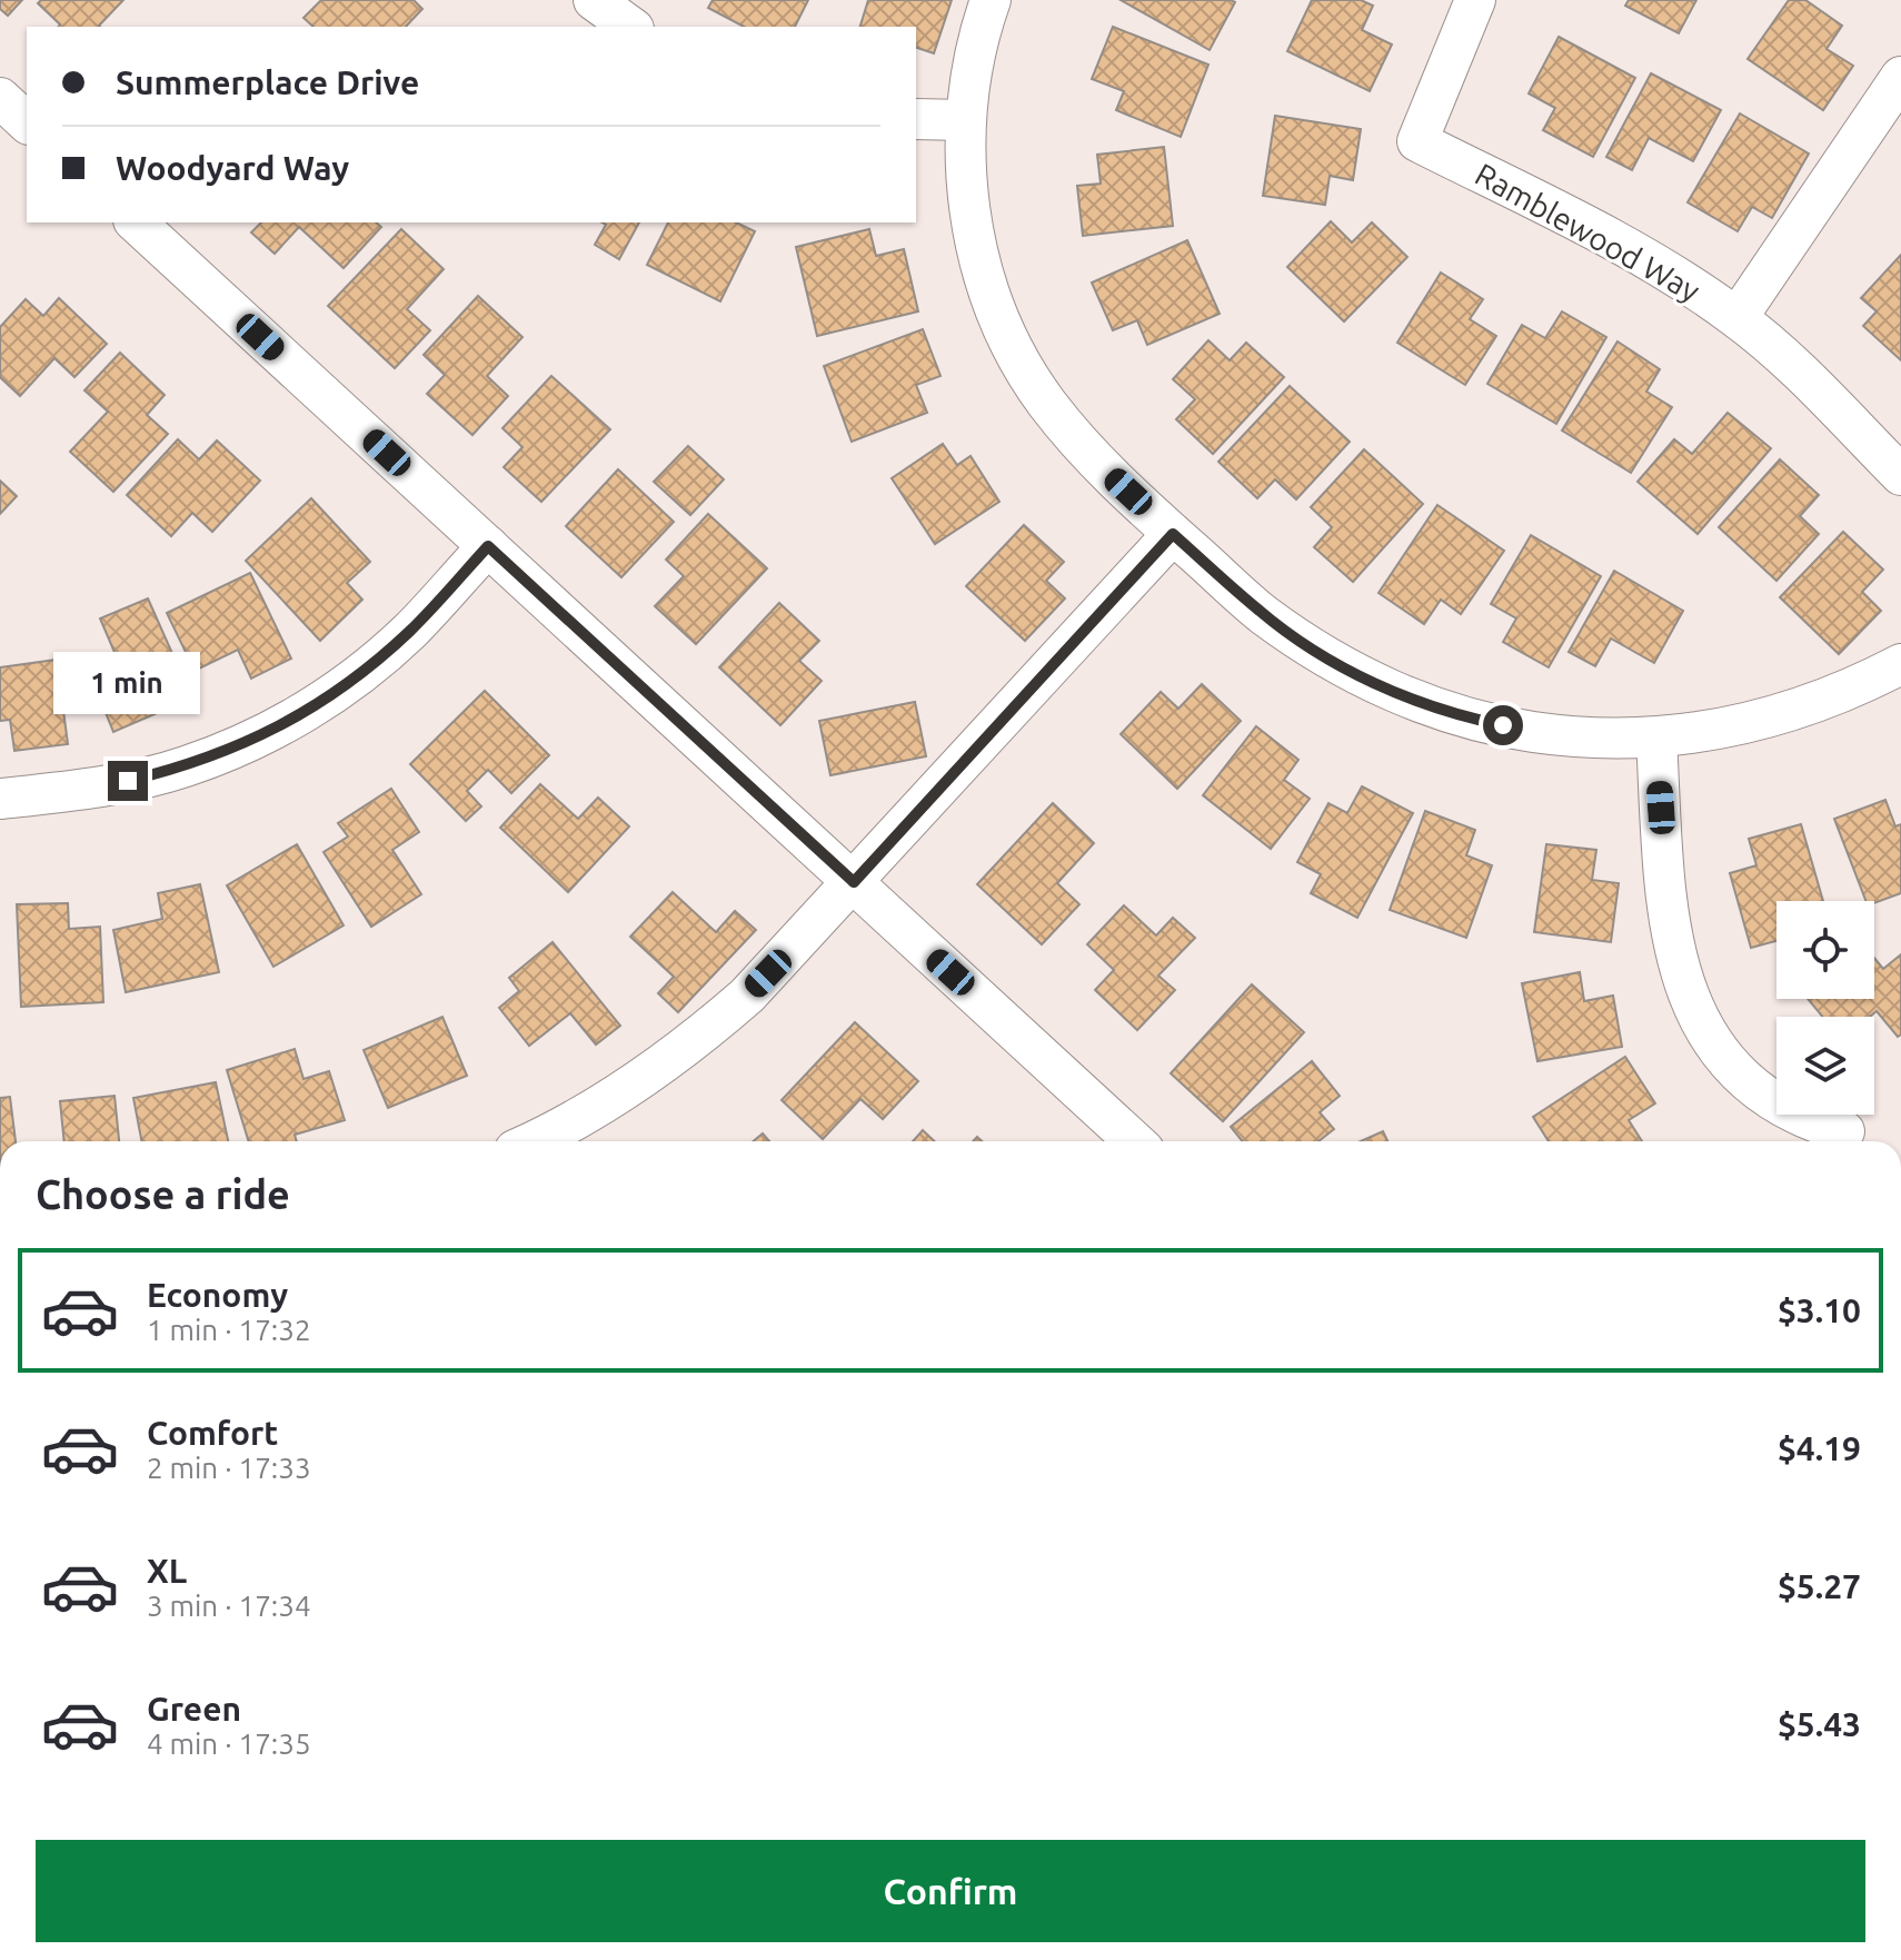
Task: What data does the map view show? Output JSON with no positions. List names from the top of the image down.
{
  "streets": {
    "street": ["Ramblewood Way"]
  },
  "page": {
    "banner": ["Summerplace Drive", "Woodyard Way"],
    "bubble": "1 min",
    "heading": "Choose a ride",
    "list": [
      {
        "name": "Economy",
        "note": "1 min · 17:32",
        "value": "$3.10"
      },
      {
        "name": "Comfort",
        "note": "2 min · 17:33",
        "value": "$4.19"
      },
      {
        "name": "XL",
        "note": "3 min · 17:34",
        "value": "$5.27"
      },
      {
        "name": "Green",
        "note": "4 min · 17:35",
        "value": "$5.43"
      }
    ],
    "buttons": "Confirm"
  }
}
